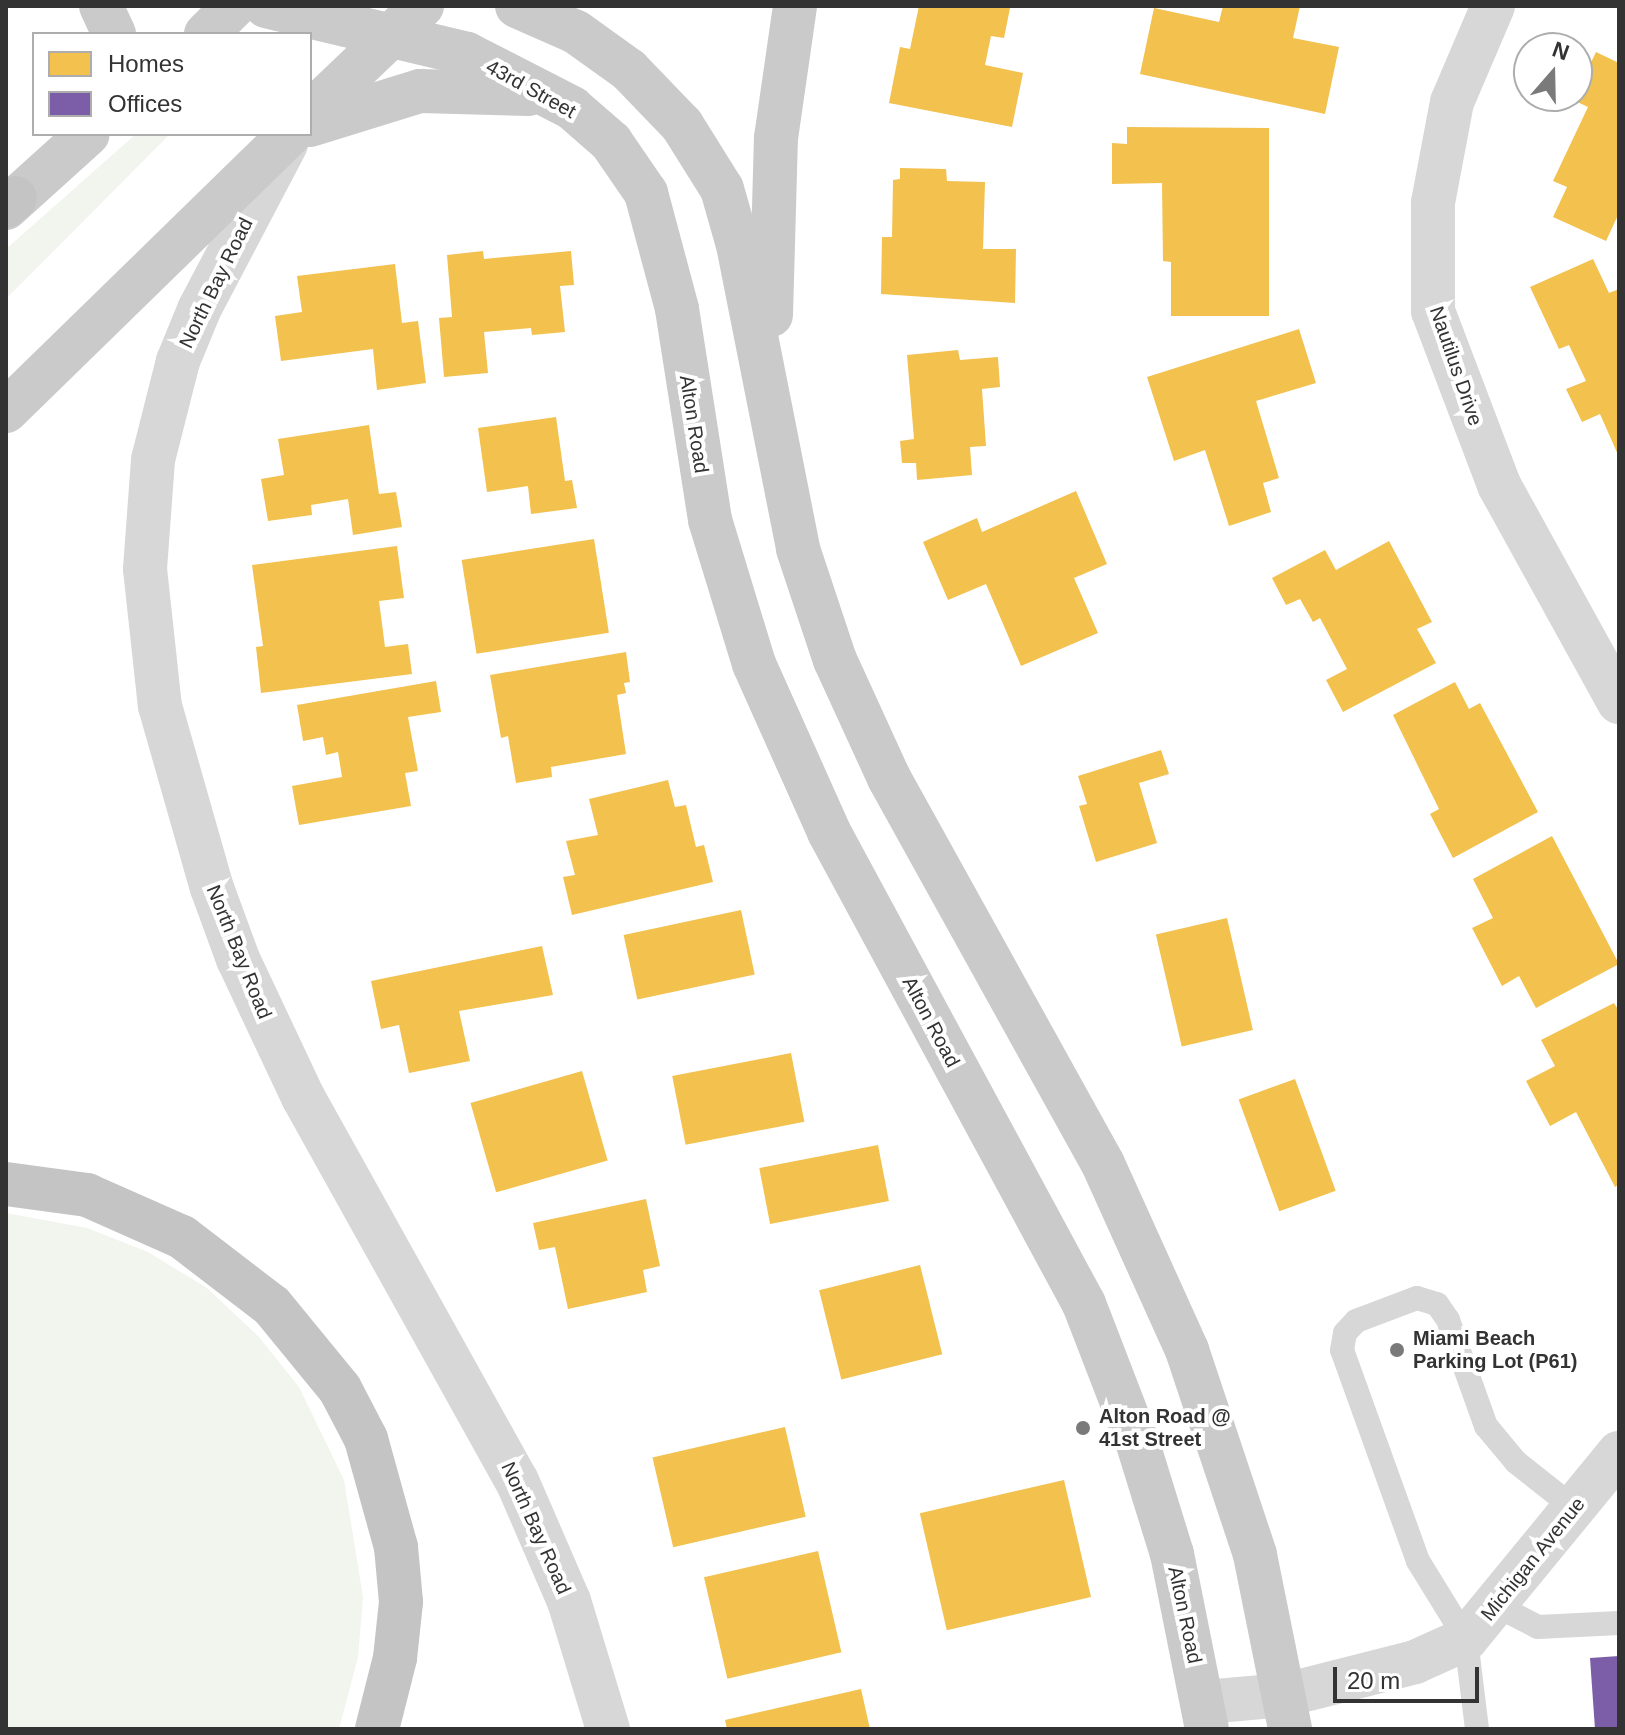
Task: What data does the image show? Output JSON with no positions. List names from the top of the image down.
{
  "streets": {
    "main road": ["43rd Street", "Alton Road"],
    "street": ["North Bay Road", "Nautilus Drive", "Michigan Avenue"]
  },
  "crossings": [
    ["43rd Street", "Alton Road"],
    ["Alton Road", "Michigan Avenue"]
  ],
  "places": ["Miami Beach Parking Lot (P61)", "Alton Road @ 41st Street"],
  "legend": ["Homes", "Offices"],
  "scale_bar": "20 m",
  "north": "top"
}
